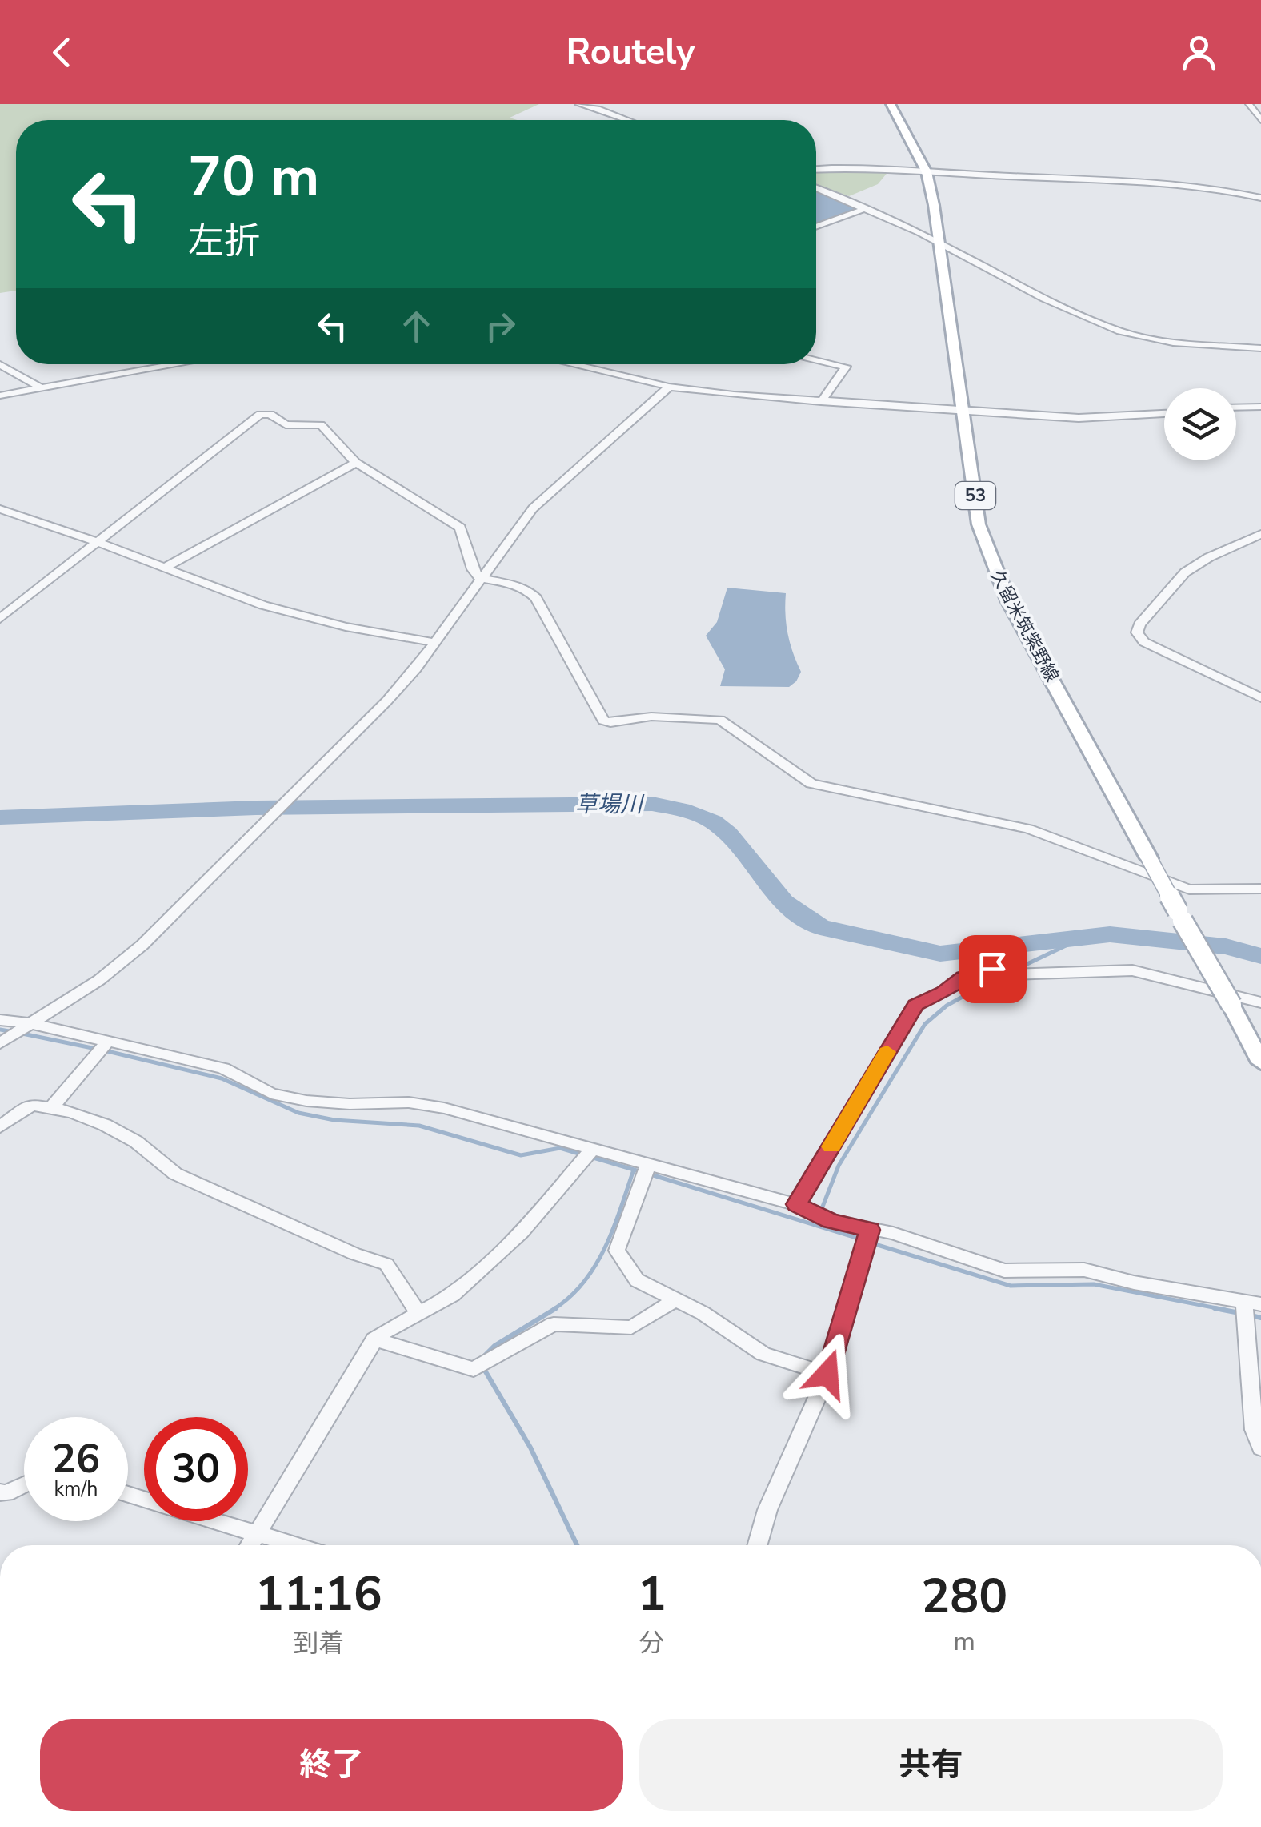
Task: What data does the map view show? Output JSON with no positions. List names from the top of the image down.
{
  "streets": {
    "main road": ["53", "久留米筑紫野線"]
  },
  "water": ["草場川"],
  "page": {
    "header": "Routely",
    "turn": ["70 m", "左折"],
    "speed": "26 km/h",
    "limit": "30",
    "eta": [
      "11:16",
      "到着",
      "1",
      "分",
      "280",
      "m"
    ],
    "buttons": ["終了", "共有"]
  }
}
